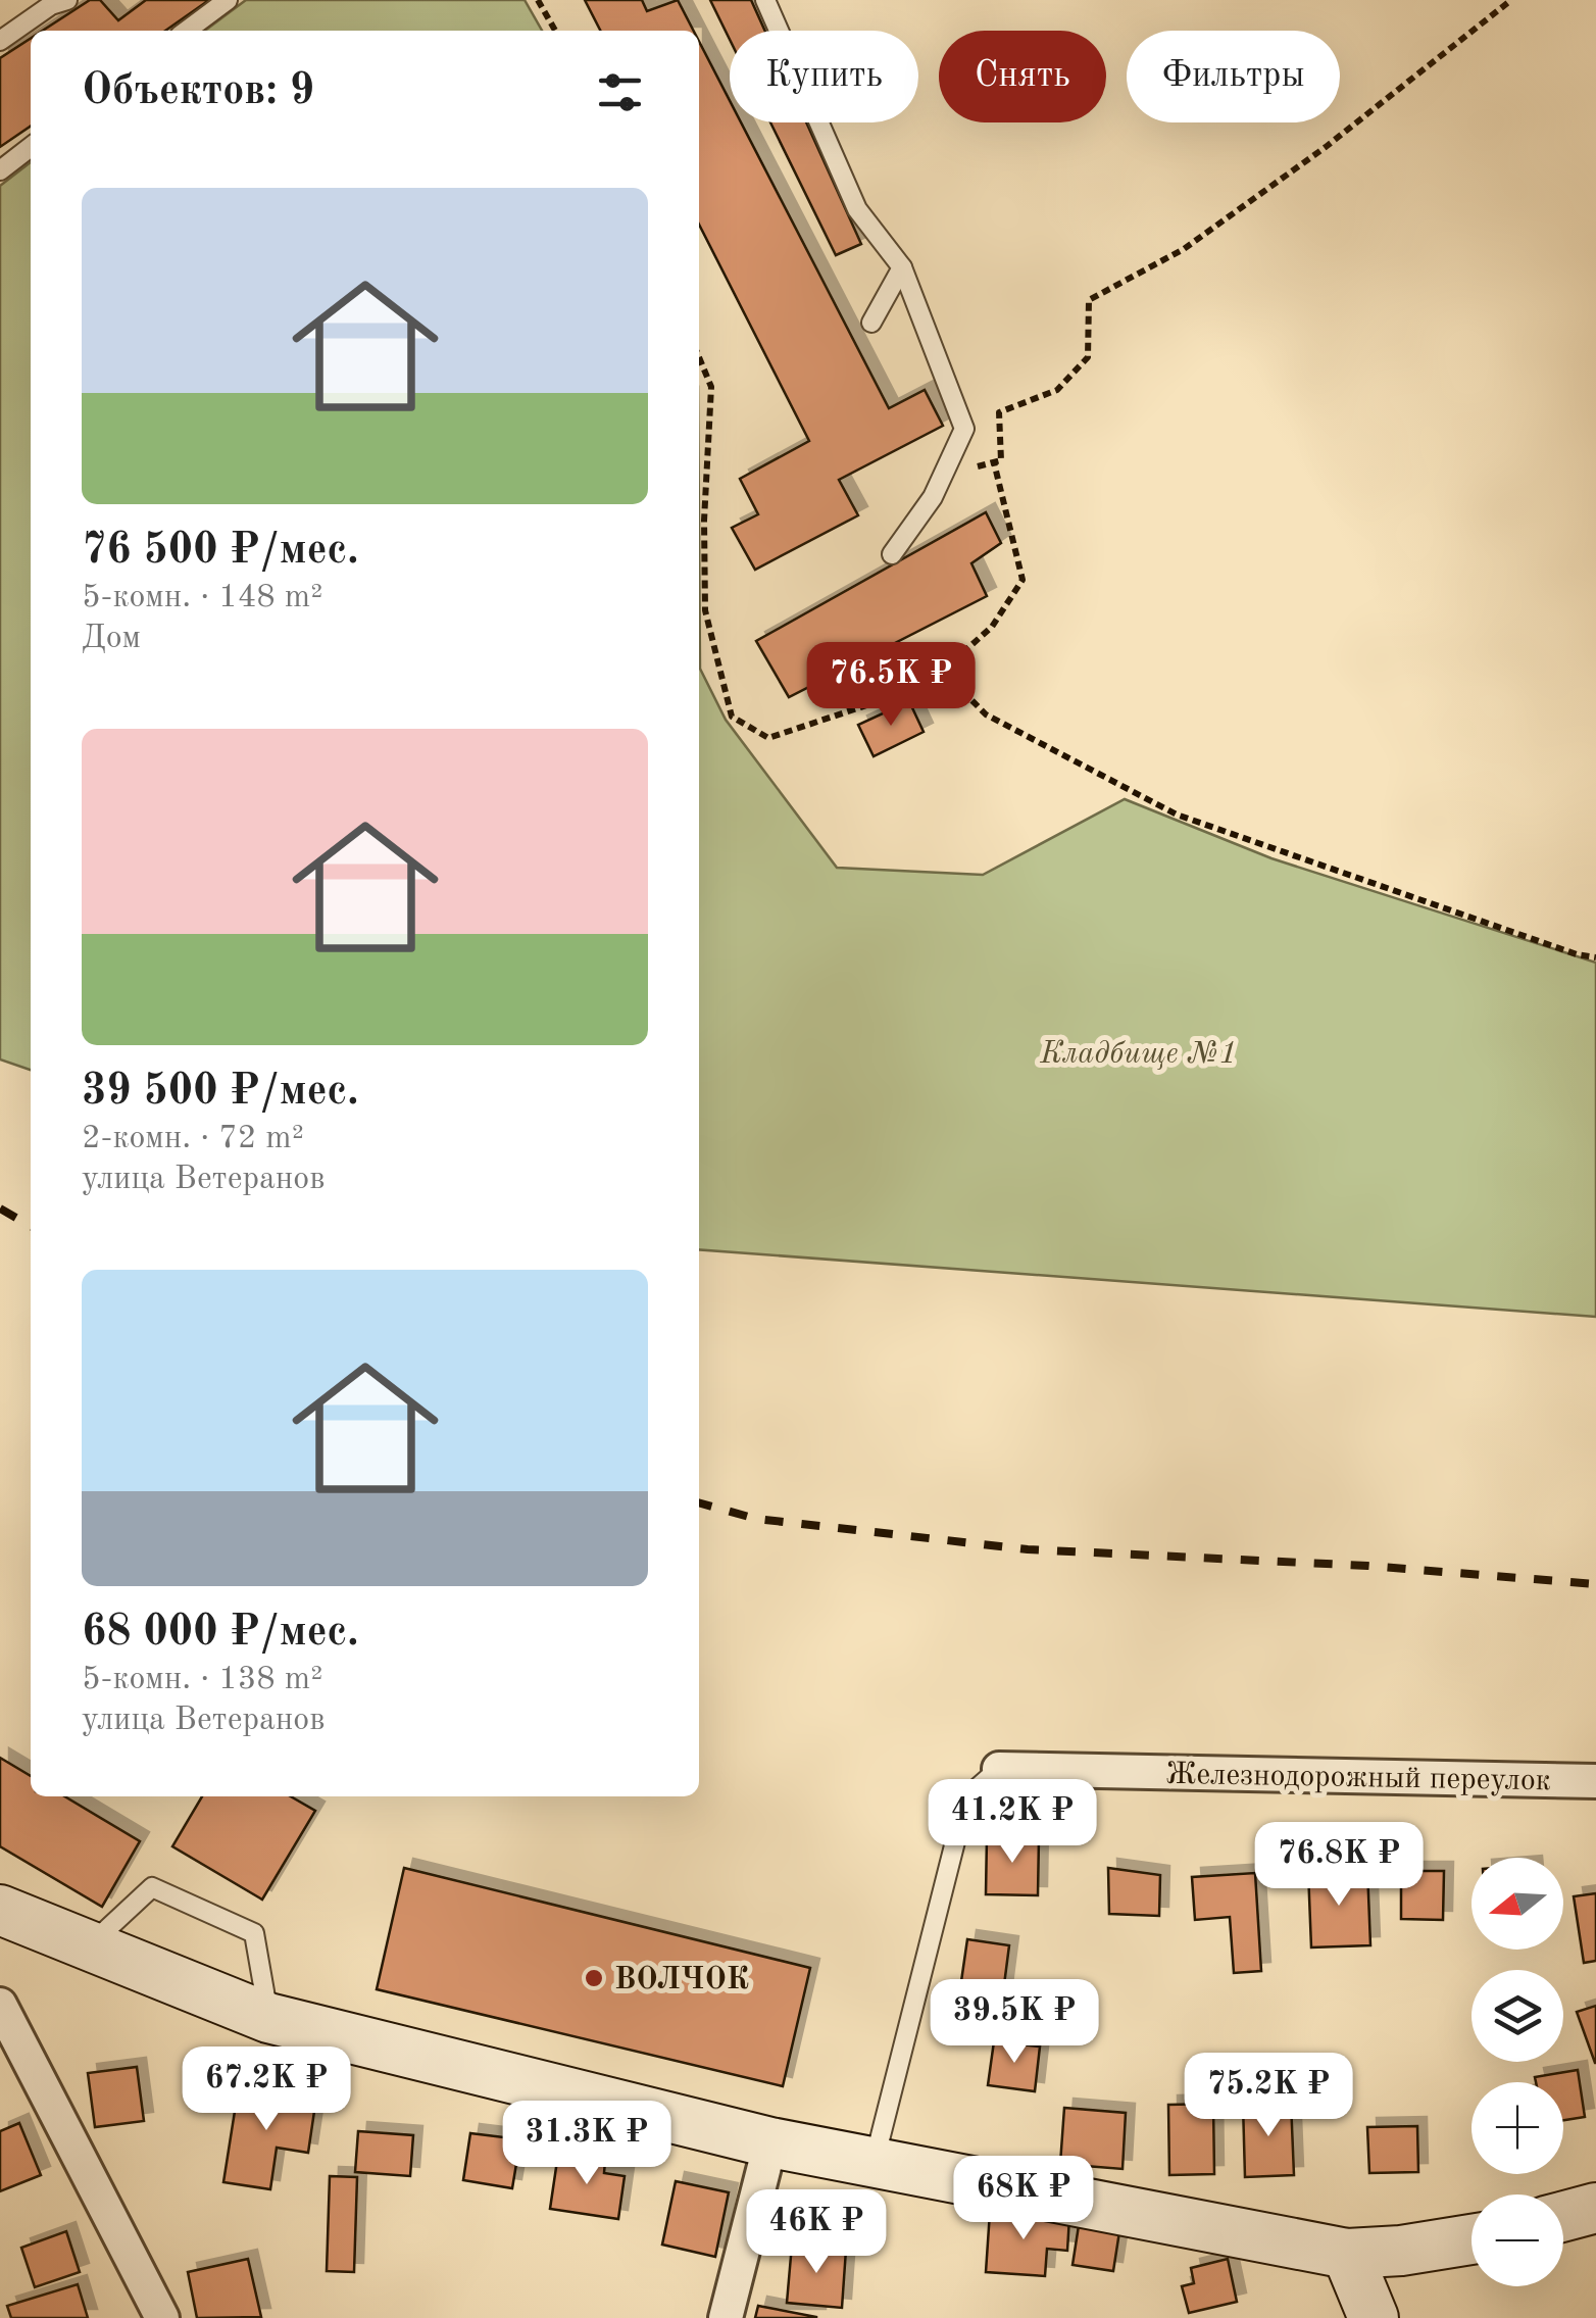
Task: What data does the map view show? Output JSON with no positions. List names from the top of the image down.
{
  "streets": {
    "street": ["Железнодорожный переулок"]
  },
  "parks": ["Кладбище №1"],
  "places": ["ВОЛЧОК"],
  "north": "left",
  "page": {
    "chip": ["Купить", "Снять", "Фильтры"],
    "heading": "Объектов: 9",
    "list": [
      {
        "name": "76 500 ₽/мес.",
        "note": "5-комн. · 148 m² · Дом"
      },
      {
        "name": "39 500 ₽/мес.",
        "note": "2-комн. · 72 m² · улица Ветеранов"
      },
      {
        "name": "68 000 ₽/мес.",
        "note": "5-комн. · 138 m² · улица Ветеранов"
      }
    ],
    "price": [
      "76.5K ₽",
      "41.2K ₽",
      "76.8K ₽",
      "39.5K ₽",
      "67.2K ₽",
      "75.2K ₽",
      "31.3K ₽",
      "68K ₽",
      "46K ₽"
    ],
    "map_buttons": ["+", "−"]
  }
}
